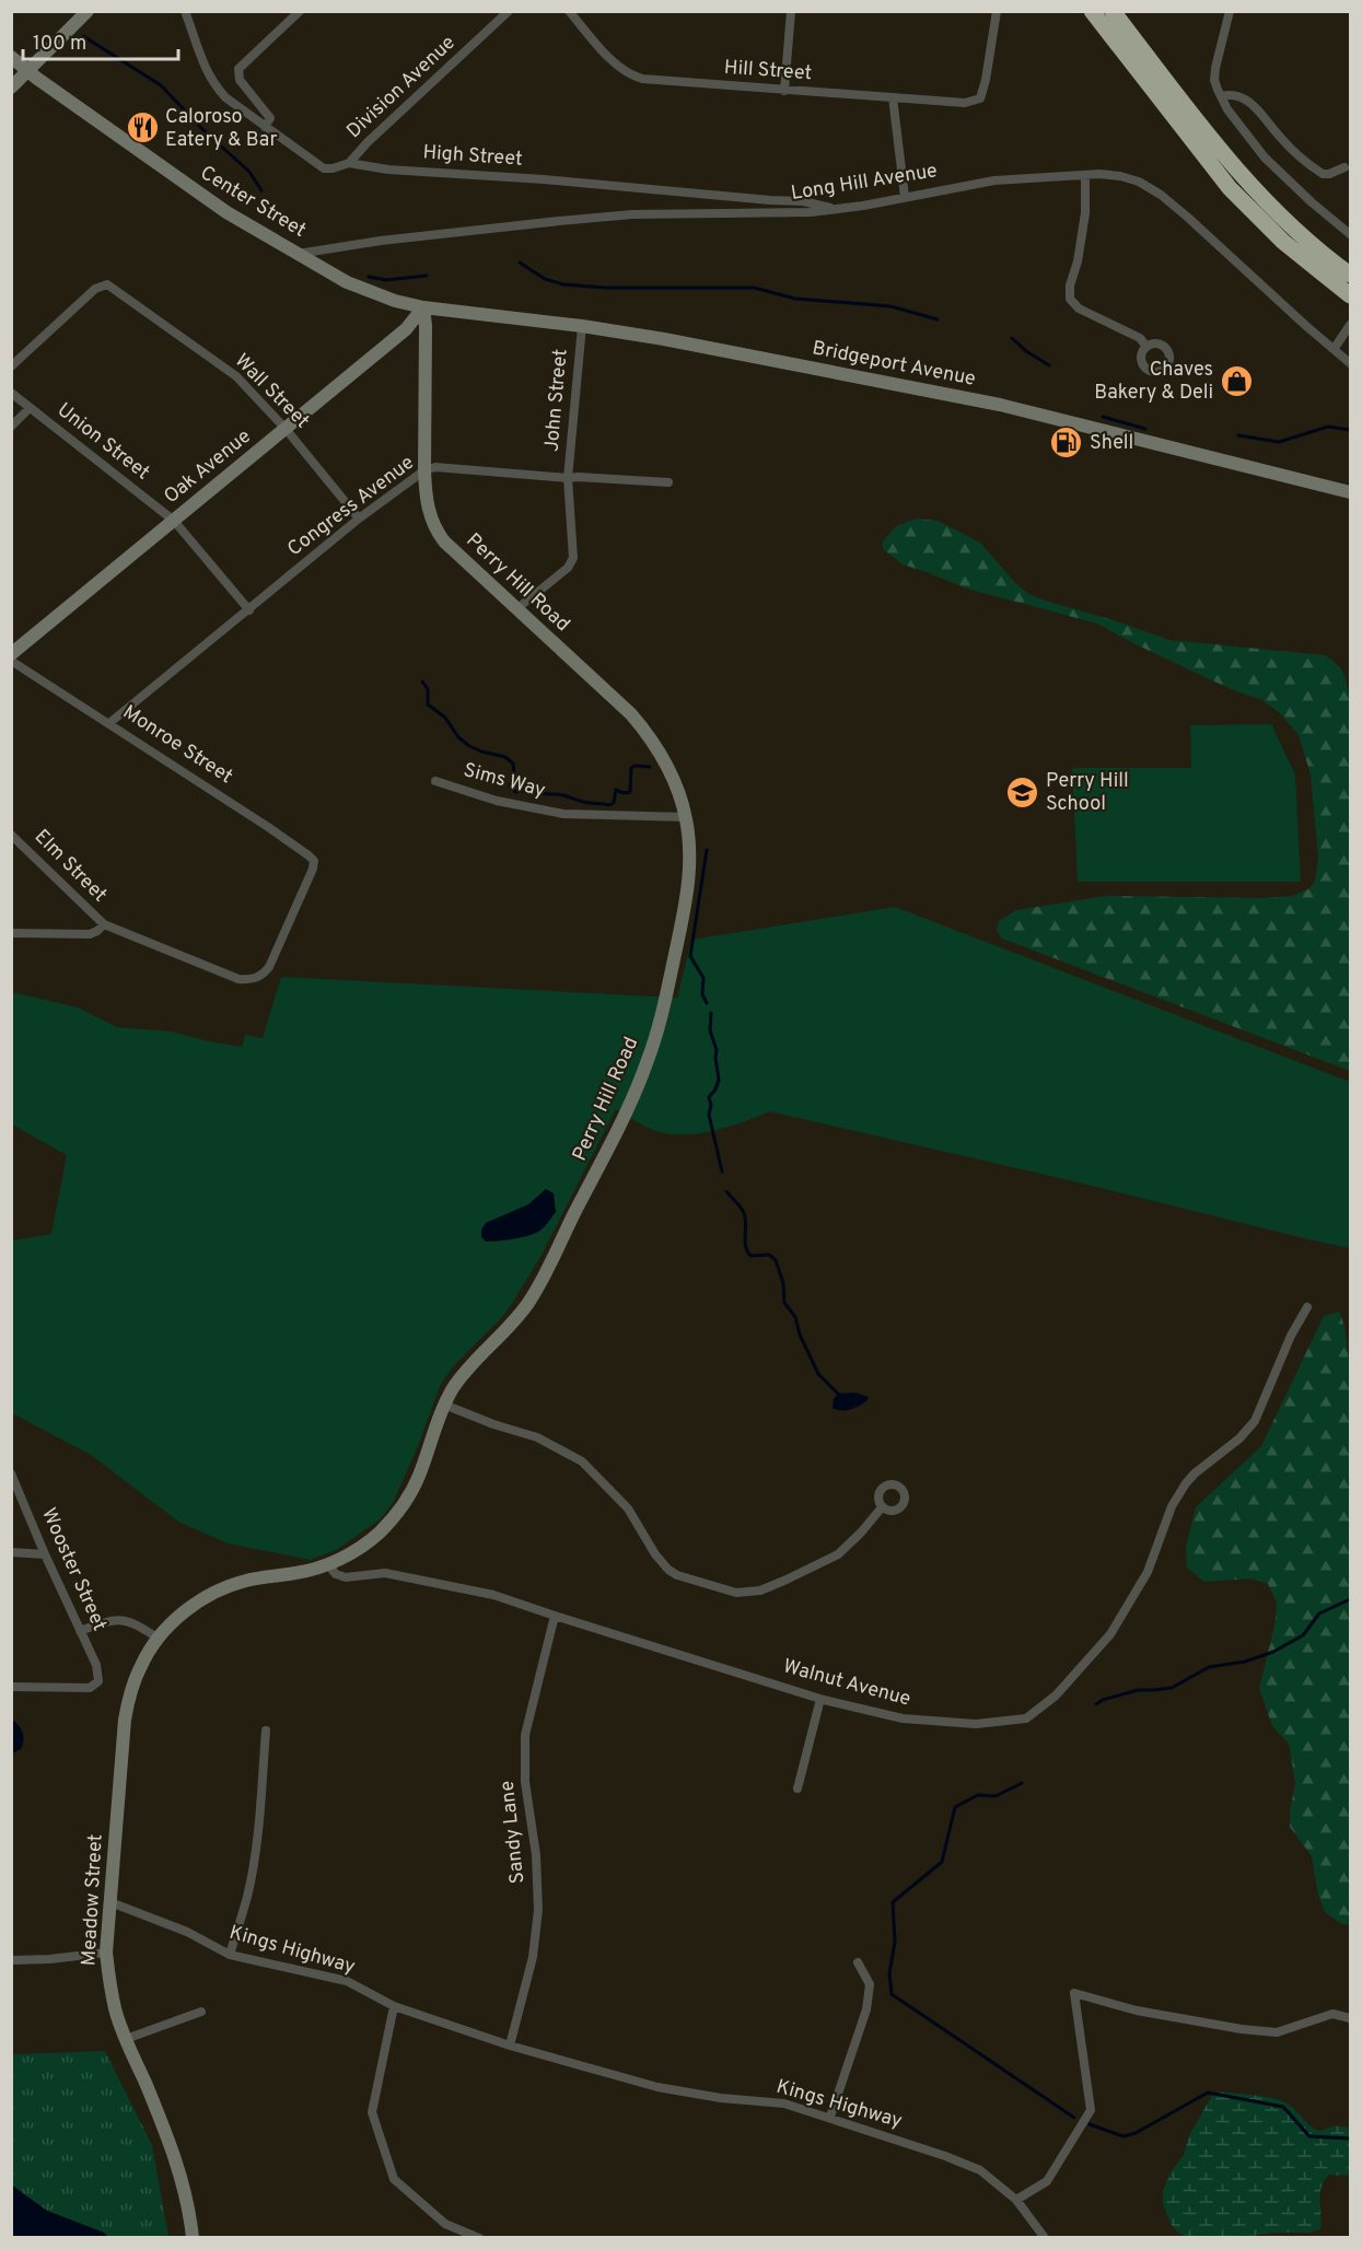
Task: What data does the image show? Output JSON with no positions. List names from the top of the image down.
{
  "streets": {
    "street": [
      "Hill Street",
      "Division Avenue",
      "High Street",
      "Long Hill Avenue",
      "Center Street",
      "Bridgeport Avenue",
      "Wall Street",
      "John Street",
      "Union Street",
      "Oak Avenue",
      "Congress Avenue",
      "Perry Hill Road",
      "Monroe Street",
      "Sims Way",
      "Elm Street",
      "Wooster Street",
      "Walnut Avenue",
      "Sandy Lane",
      "Meadow Street",
      "Kings Highway"
    ]
  },
  "crossings": [
    ["Division Avenue", "High Street"],
    ["High Street", "Long Hill Avenue"],
    ["Long Hill Avenue", "Center Street"],
    ["Center Street", "Bridgeport Avenue"],
    ["Center Street", "Oak Avenue"],
    ["Center Street", "Perry Hill Road"],
    ["Bridgeport Avenue", "John Street"],
    ["Bridgeport Avenue", "Oak Avenue"],
    ["Bridgeport Avenue", "Perry Hill Road"],
    ["Wall Street", "Oak Avenue"],
    ["Wall Street", "Congress Avenue"],
    ["John Street", "Congress Avenue"],
    ["John Street", "Perry Hill Road"],
    ["Union Street", "Oak Avenue"],
    ["Union Street", "Congress Avenue"],
    ["Oak Avenue", "Perry Hill Road"],
    ["Congress Avenue", "Perry Hill Road"],
    ["Congress Avenue", "Monroe Street"],
    ["Perry Hill Road", "Sims Way"],
    ["Perry Hill Road", "Walnut Avenue"],
    ["Perry Hill Road", "Meadow Street"],
    ["Monroe Street", "Elm Street"],
    ["Walnut Avenue", "Sandy Lane"],
    ["Sandy Lane", "Kings Highway"],
    ["Meadow Street", "Kings Highway"]
  ],
  "places": {
    "restaurant": ["Caloroso Eatery & Bar"],
    "shop": ["Chaves Bakery & Deli"],
    "fuel station": ["Shell"],
    "school or university": ["Perry Hill School"]
  },
  "scale_bar": "100 m"
}
